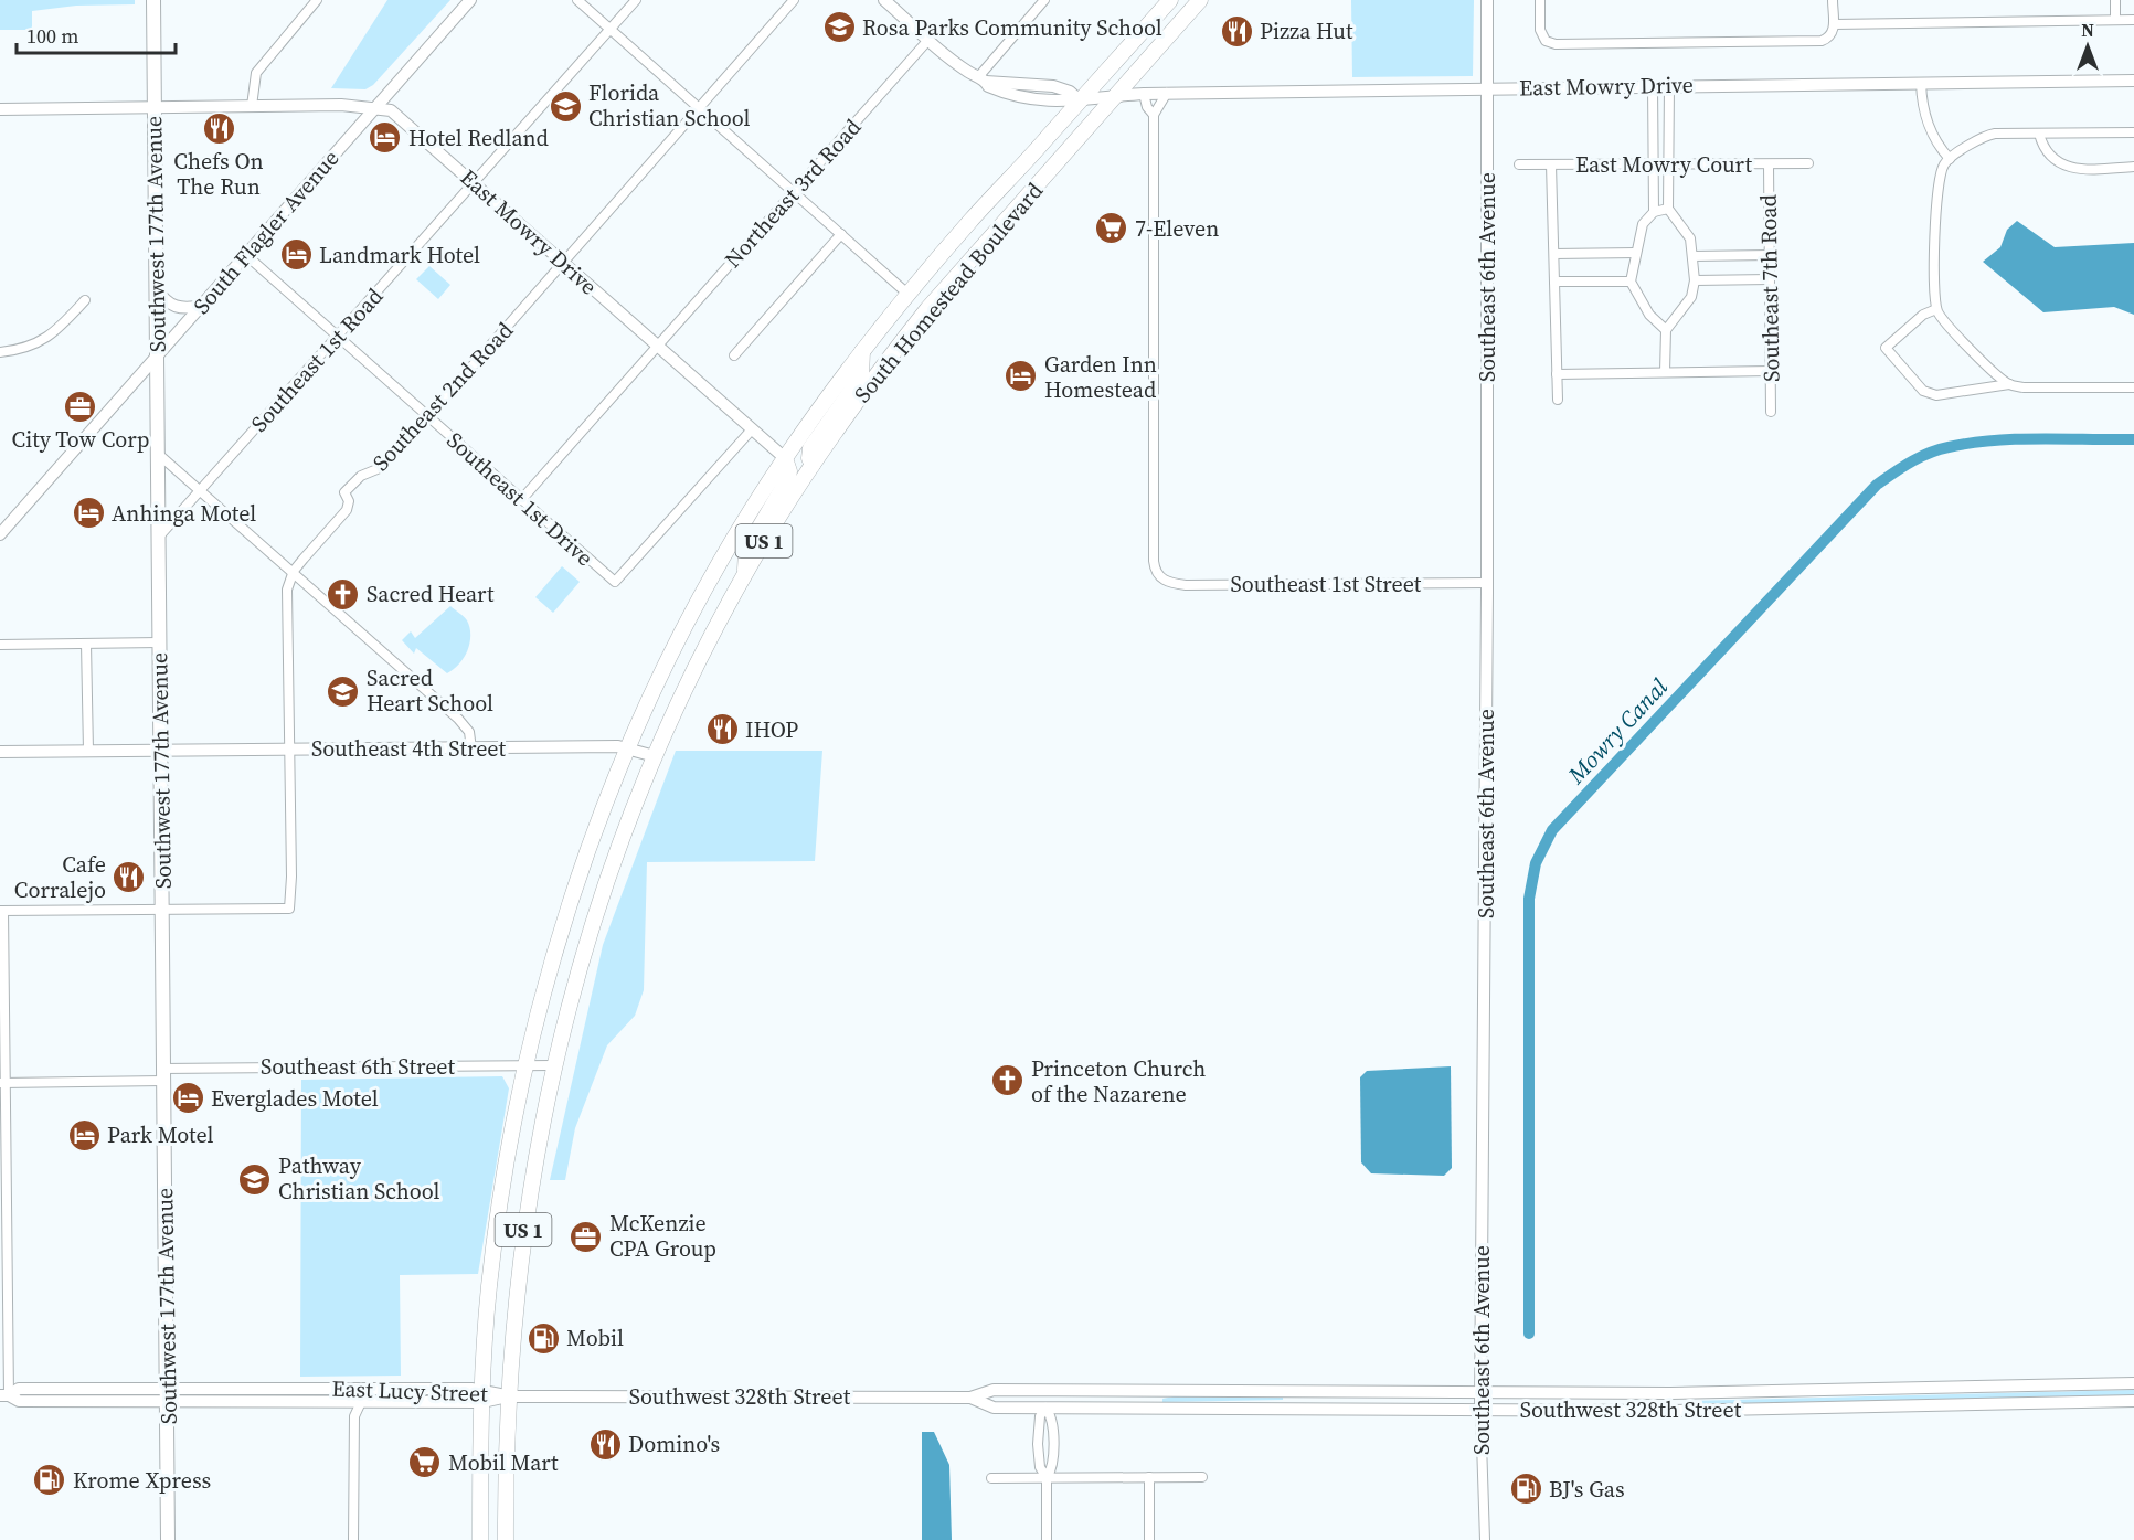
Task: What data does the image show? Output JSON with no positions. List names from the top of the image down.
{
  "streets": {
    "highway": ["South Homestead Boulevard", "US 1"],
    "main road": ["Southwest 177th Avenue"],
    "street": [
      "East Mowry Drive",
      "East Mowry Court",
      "Northeast 3rd Road",
      "South Flagler Avenue",
      "Southeast 6th Avenue",
      "Southeast 7th Road",
      "Southeast 1st Road",
      "Southeast 2nd Road",
      "Southeast 1st Drive",
      "Southeast 1st Street",
      "Southeast 4th Street",
      "Southeast 6th Street",
      "East Lucy Street",
      "Southwest 328th Street"
    ]
  },
  "crossings": [
    ["East Mowry Drive", "Northeast 3rd Road"],
    ["East Mowry Drive", "South Flagler Avenue"],
    ["East Mowry Drive", "Southwest 177th Avenue"],
    ["East Mowry Drive", "Southeast 6th Avenue"],
    ["East Mowry Drive", "South Homestead Boulevard"],
    ["East Mowry Drive", "Southeast 1st Road"],
    ["East Mowry Drive", "Southeast 2nd Road"],
    ["East Mowry Drive", "Southeast 1st Drive"],
    ["East Mowry Drive", "US 1"],
    ["East Mowry Court", "Southeast 7th Road"],
    ["Northeast 3rd Road", "Southeast 1st Drive"],
    ["South Flagler Avenue", "Southwest 177th Avenue"],
    ["South Flagler Avenue", "Southeast 1st Drive"],
    ["Southwest 177th Avenue", "Southeast 1st Road"],
    ["Southwest 177th Avenue", "Southeast 2nd Road"],
    ["Southwest 177th Avenue", "Southeast 4th Street"],
    ["Southwest 177th Avenue", "Southeast 6th Street"],
    ["Southwest 177th Avenue", "East Lucy Street"],
    ["Southeast 6th Avenue", "Southeast 1st Street"],
    ["Southeast 6th Avenue", "Southwest 328th Street"],
    ["South Homestead Boulevard", "US 1"],
    ["South Homestead Boulevard", "Southeast 4th Street"],
    ["South Homestead Boulevard", "Southeast 6th Street"],
    ["South Homestead Boulevard", "East Lucy Street"],
    ["South Homestead Boulevard", "Southwest 328th Street"],
    ["Southeast 1st Road", "Southeast 1st Drive"],
    ["Southeast 2nd Road", "Southeast 1st Drive"],
    ["Southeast 2nd Road", "Southeast 4th Street"],
    ["US 1", "East Lucy Street"],
    ["US 1", "Southwest 328th Street"],
    ["East Lucy Street", "Southwest 328th Street"]
  ],
  "water": ["Mowry Canal"],
  "places": {
    "school or university": [
      "Rosa Parks Community School",
      "Florida Christian School",
      "Sacred Heart School",
      "Pathway Christian School"
    ],
    "restaurant": [
      "Pizza Hut",
      "Chefs On The Run",
      "IHOP",
      "Cafe Corralejo",
      "Domino's"
    ],
    "hotel": [
      "Hotel Redland",
      "Landmark Hotel",
      "Garden Inn Homestead",
      "Anhinga Motel",
      "Everglades Motel",
      "Park Motel"
    ],
    "supermarket": ["7-Eleven", "Mobil Mart"],
    "office": ["City Tow Corp", "McKenzie CPA Group"],
    "church": ["Sacred Heart", "Princeton Church of the Nazarene"],
    "fuel station": ["Mobil", "Krome Xpress", "BJ's Gas"]
  },
  "scale_bar": "100 m",
  "north": "top"
}
